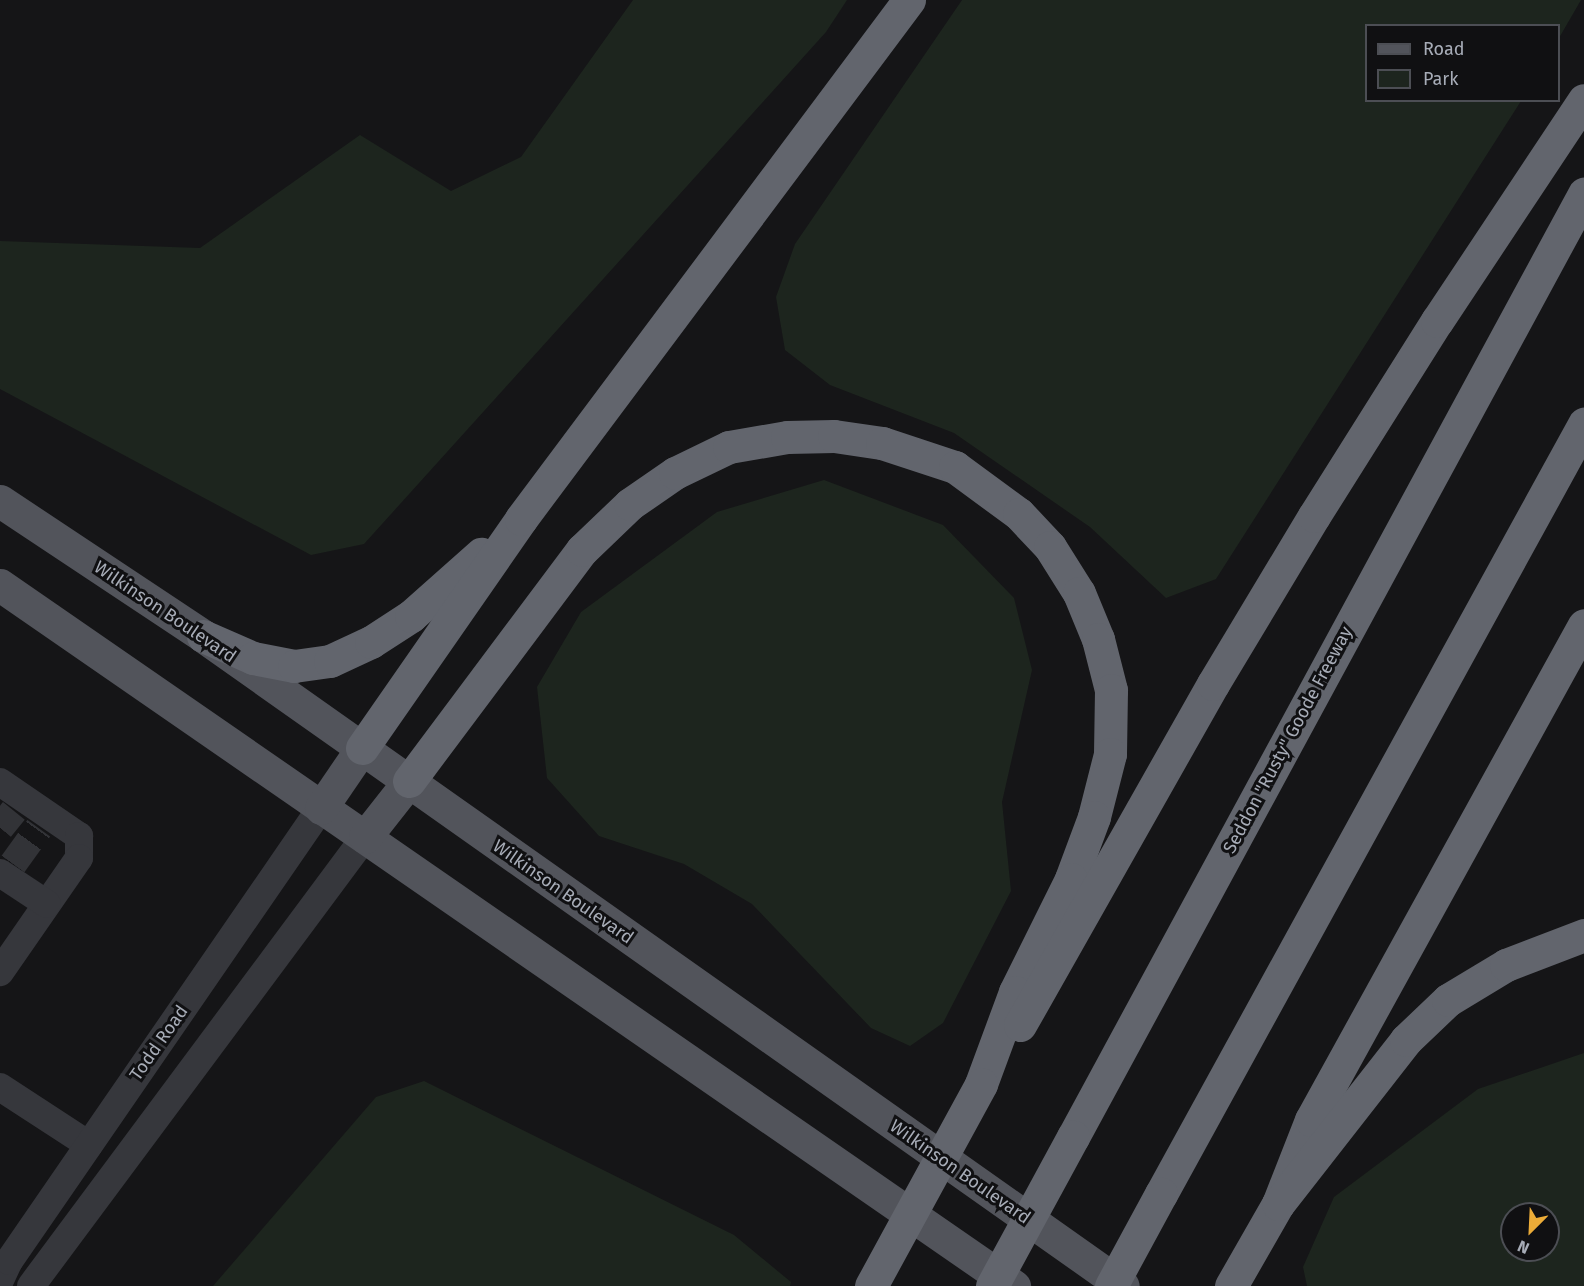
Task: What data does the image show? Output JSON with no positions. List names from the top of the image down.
{
  "streets": {
    "highway": ["Seddon \"Rusty\" Goode Freeway"],
    "main road": ["Wilkinson Boulevard"],
    "street": ["Todd Road"]
  },
  "legend": ["Road", "Park"],
  "north": "bottom left"
}
